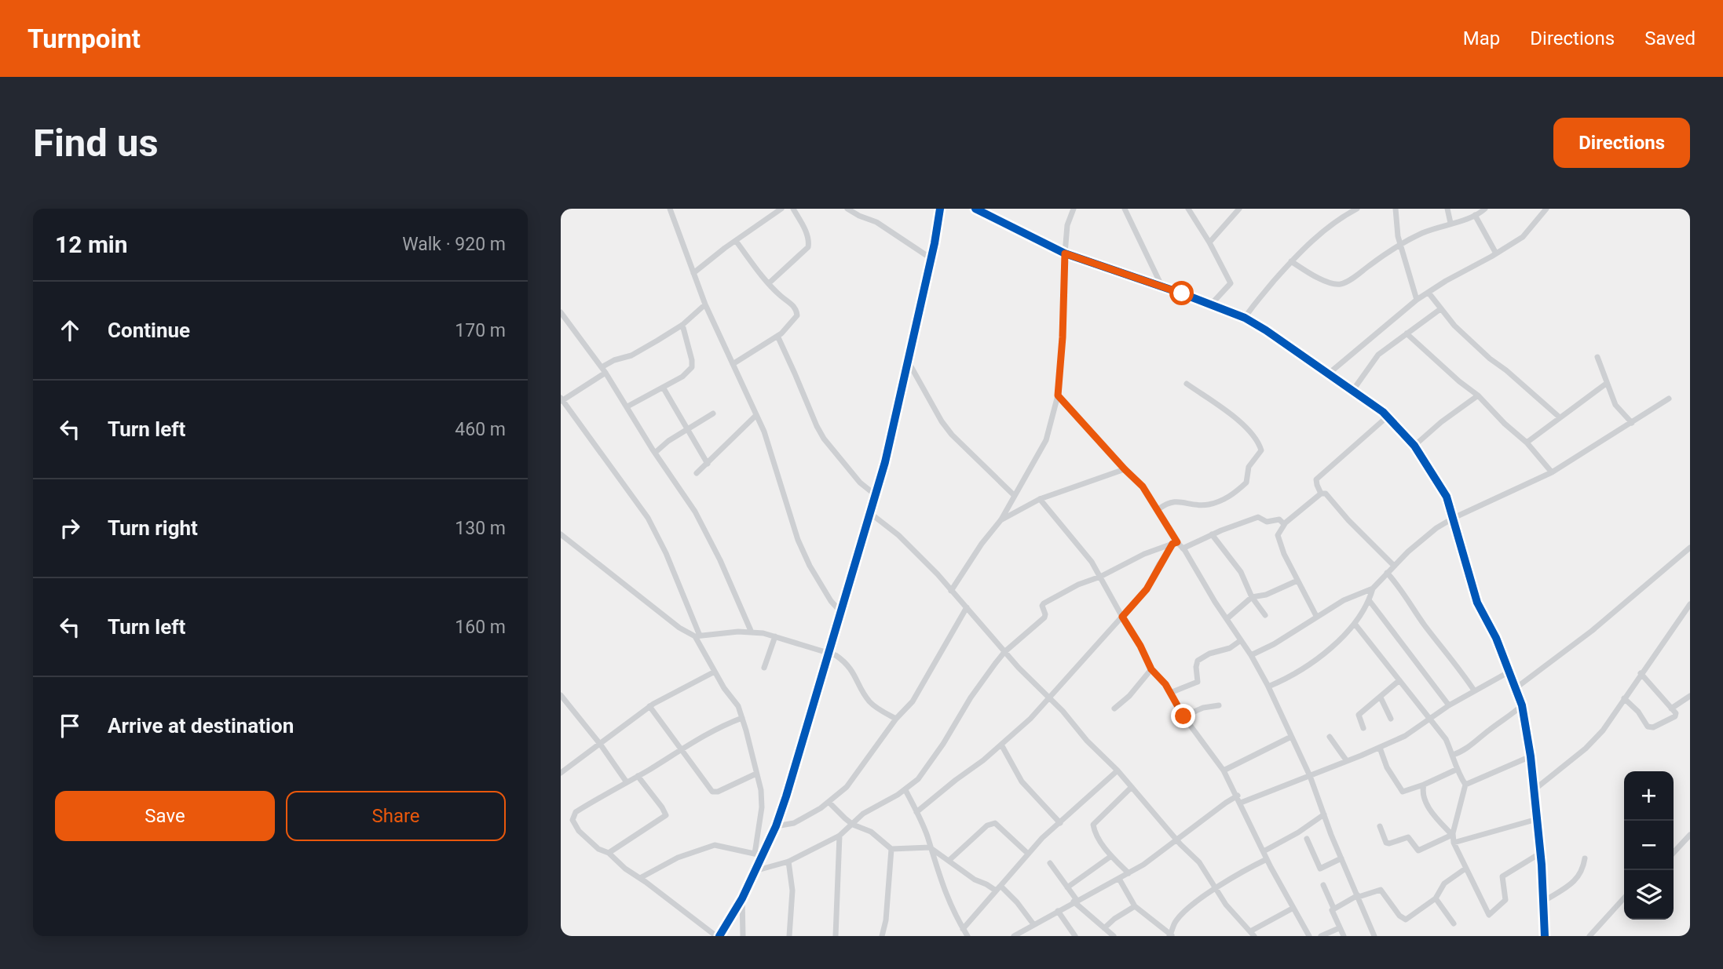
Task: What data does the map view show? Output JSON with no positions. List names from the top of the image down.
{
  "page": {
    "header": "Turnpoint",
    "nav": ["Map", "Directions", "Saved"],
    "buttons": [
      "Directions",
      ["Save", "Share"]
    ],
    "title": "Find us",
    "heading": ["12 min", "Walk · 920 m"],
    "list": [
      ["Continue", "170 m"],
      ["Turn left", "460 m"],
      ["Turn right", "130 m"],
      ["Turn left", "160 m"],
      "Arrive at destination"
    ],
    "map_buttons": ["+", "−"]
  }
}
